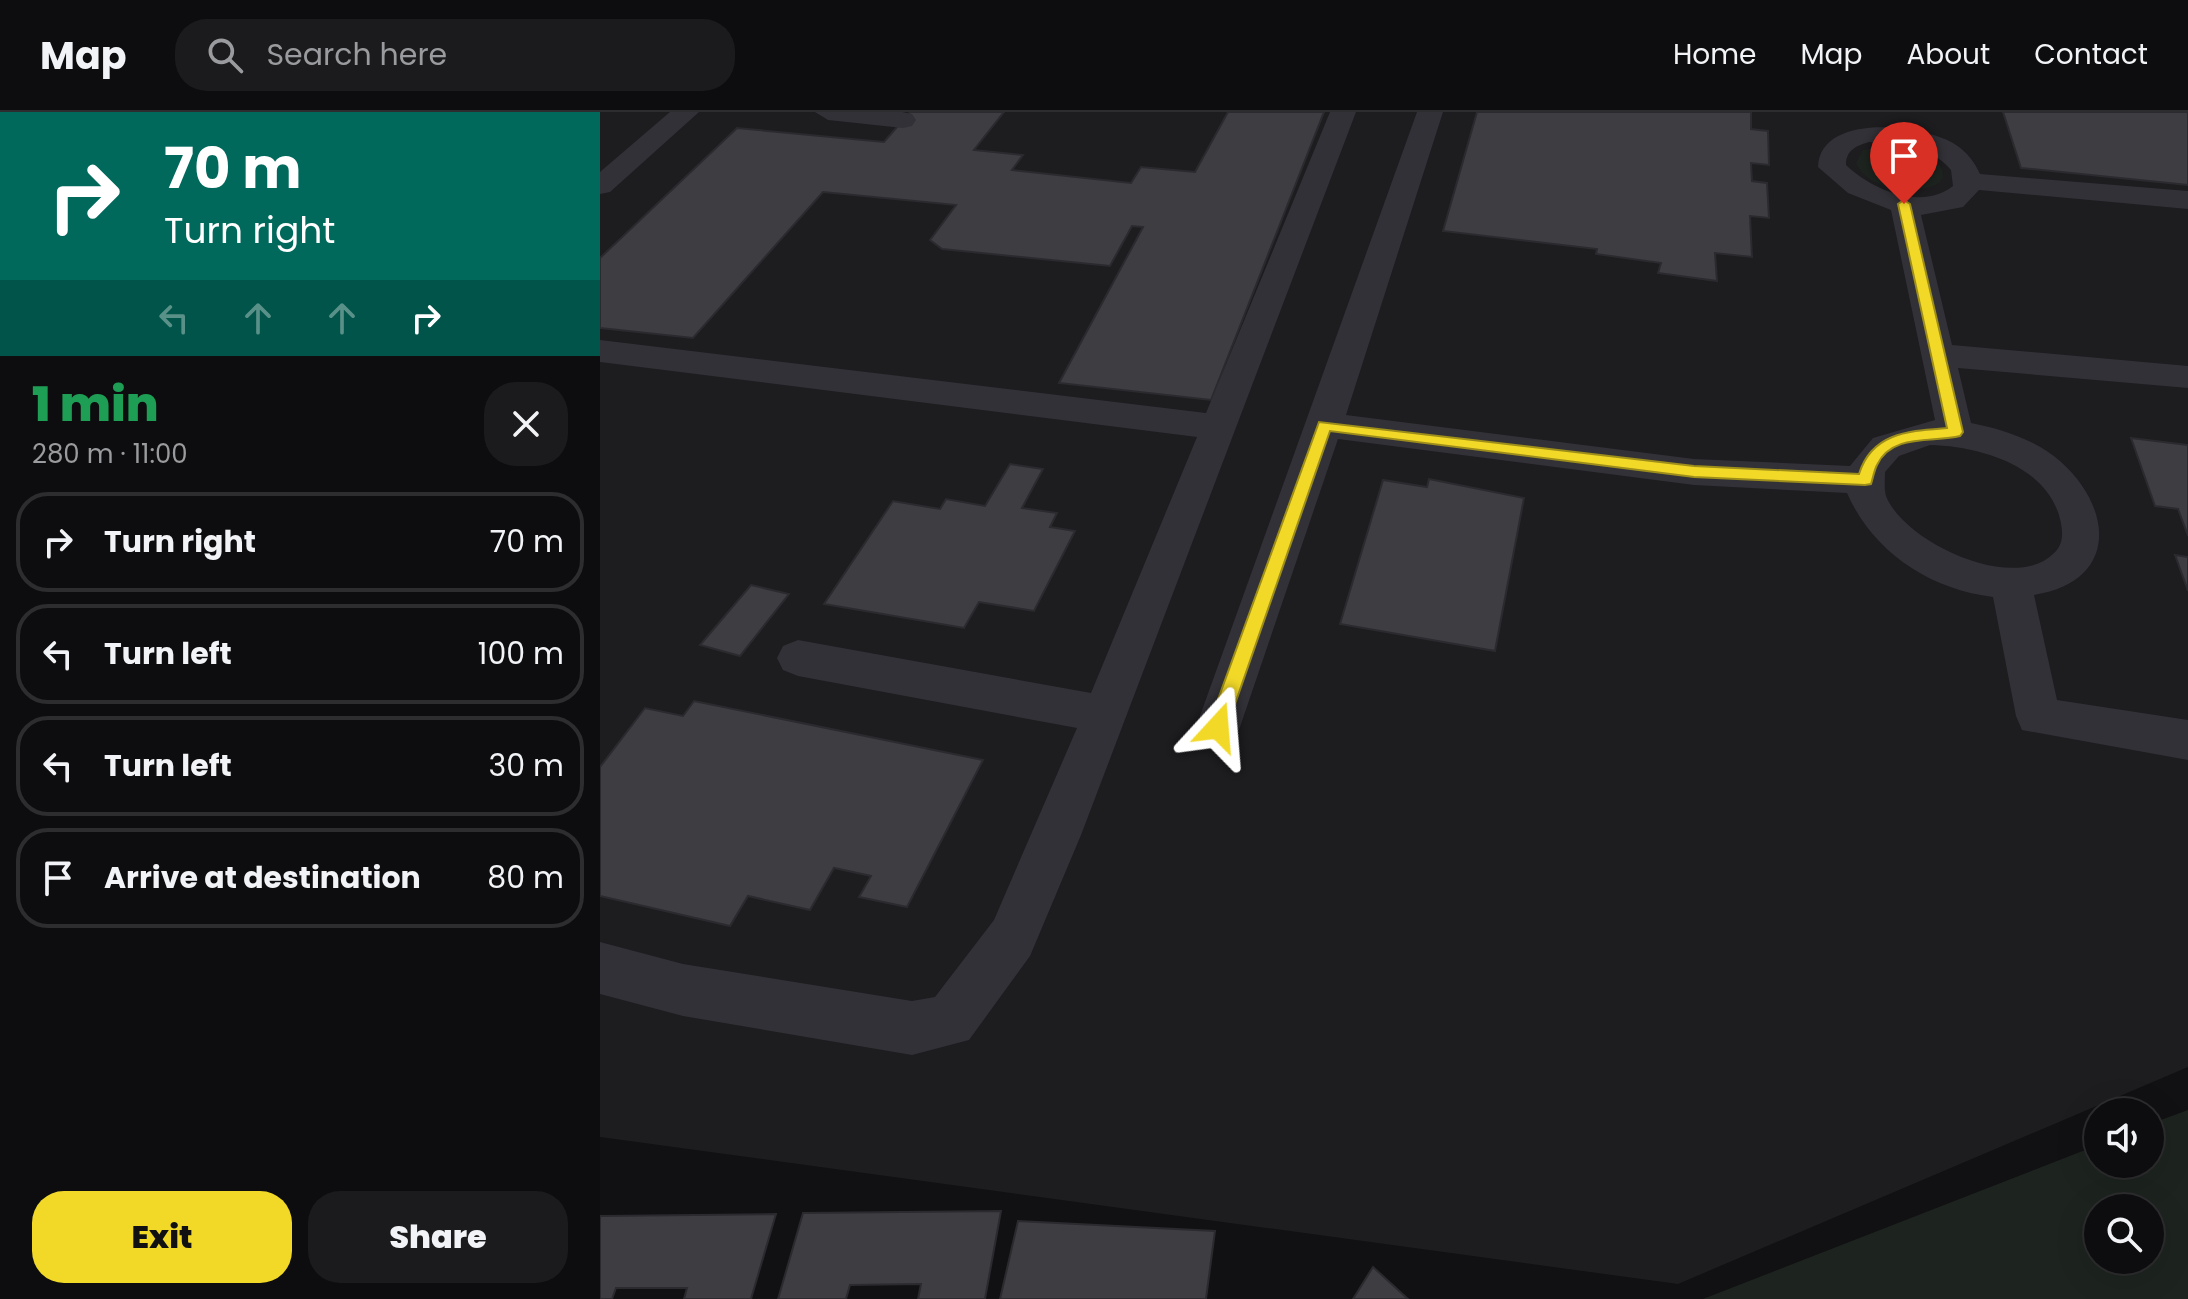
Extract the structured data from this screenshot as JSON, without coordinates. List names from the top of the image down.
{
  "page": {
    "header": "Map",
    "search": "Search here",
    "nav": [
      "Home",
      "Map",
      "About",
      "Contact"
    ],
    "turn": ["70 m", "Turn right"],
    "heading": ["1 min", "280 m · 11:00"],
    "list": [
      {
        "name": "Turn right",
        "value": "70 m"
      },
      {
        "name": "Turn left",
        "value": "100 m"
      },
      {
        "name": "Turn left",
        "value": "30 m"
      },
      {
        "name": "Arrive at destination",
        "value": "80 m"
      }
    ],
    "buttons": ["Exit", "Share"]
  }
}
